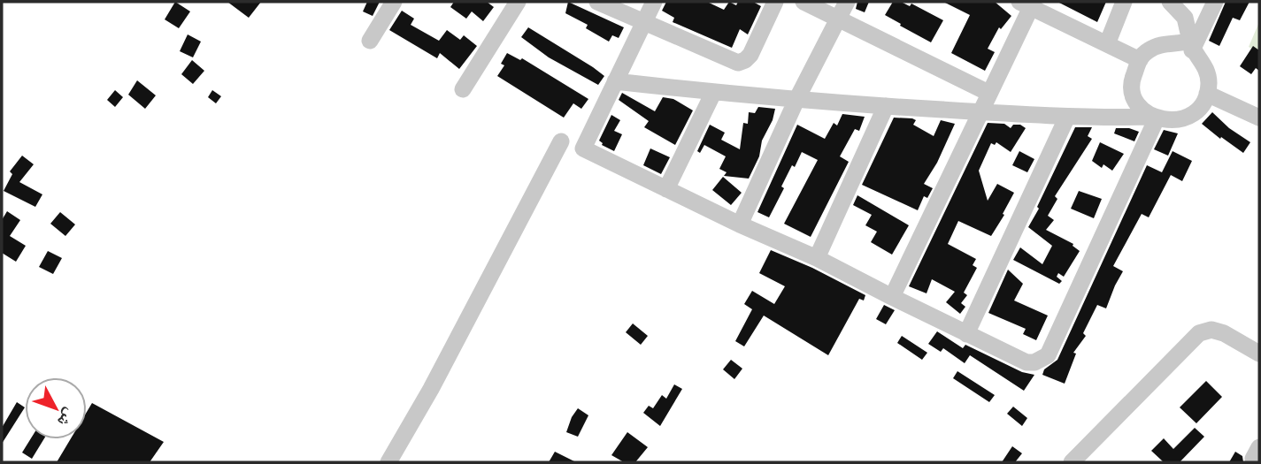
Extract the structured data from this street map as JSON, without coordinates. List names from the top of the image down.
{
  "north": "bottom right"
}
